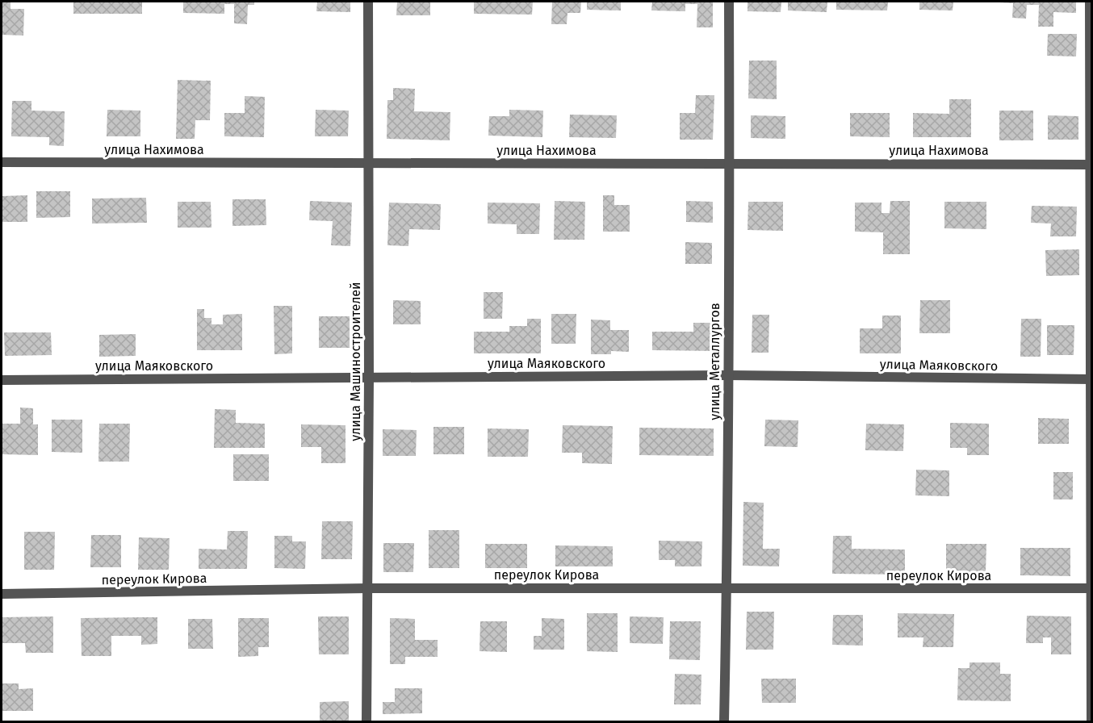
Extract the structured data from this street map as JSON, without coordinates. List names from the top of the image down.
{
  "streets": {
    "street": [
      "улица Нахимова",
      "улица Машиностроителей",
      "улица Металлургов",
      "улица Маяковского",
      "переулок Кирова"
    ]
  },
  "crossings": [
    ["улица Нахимова", "улица Машиностроителей"],
    ["улица Нахимова", "улица Металлургов"],
    ["улица Машиностроителей", "улица Маяковского"],
    ["улица Машиностроителей", "переулок Кирова"],
    ["улица Металлургов", "улица Маяковского"],
    ["улица Металлургов", "переулок Кирова"]
  ]
}
